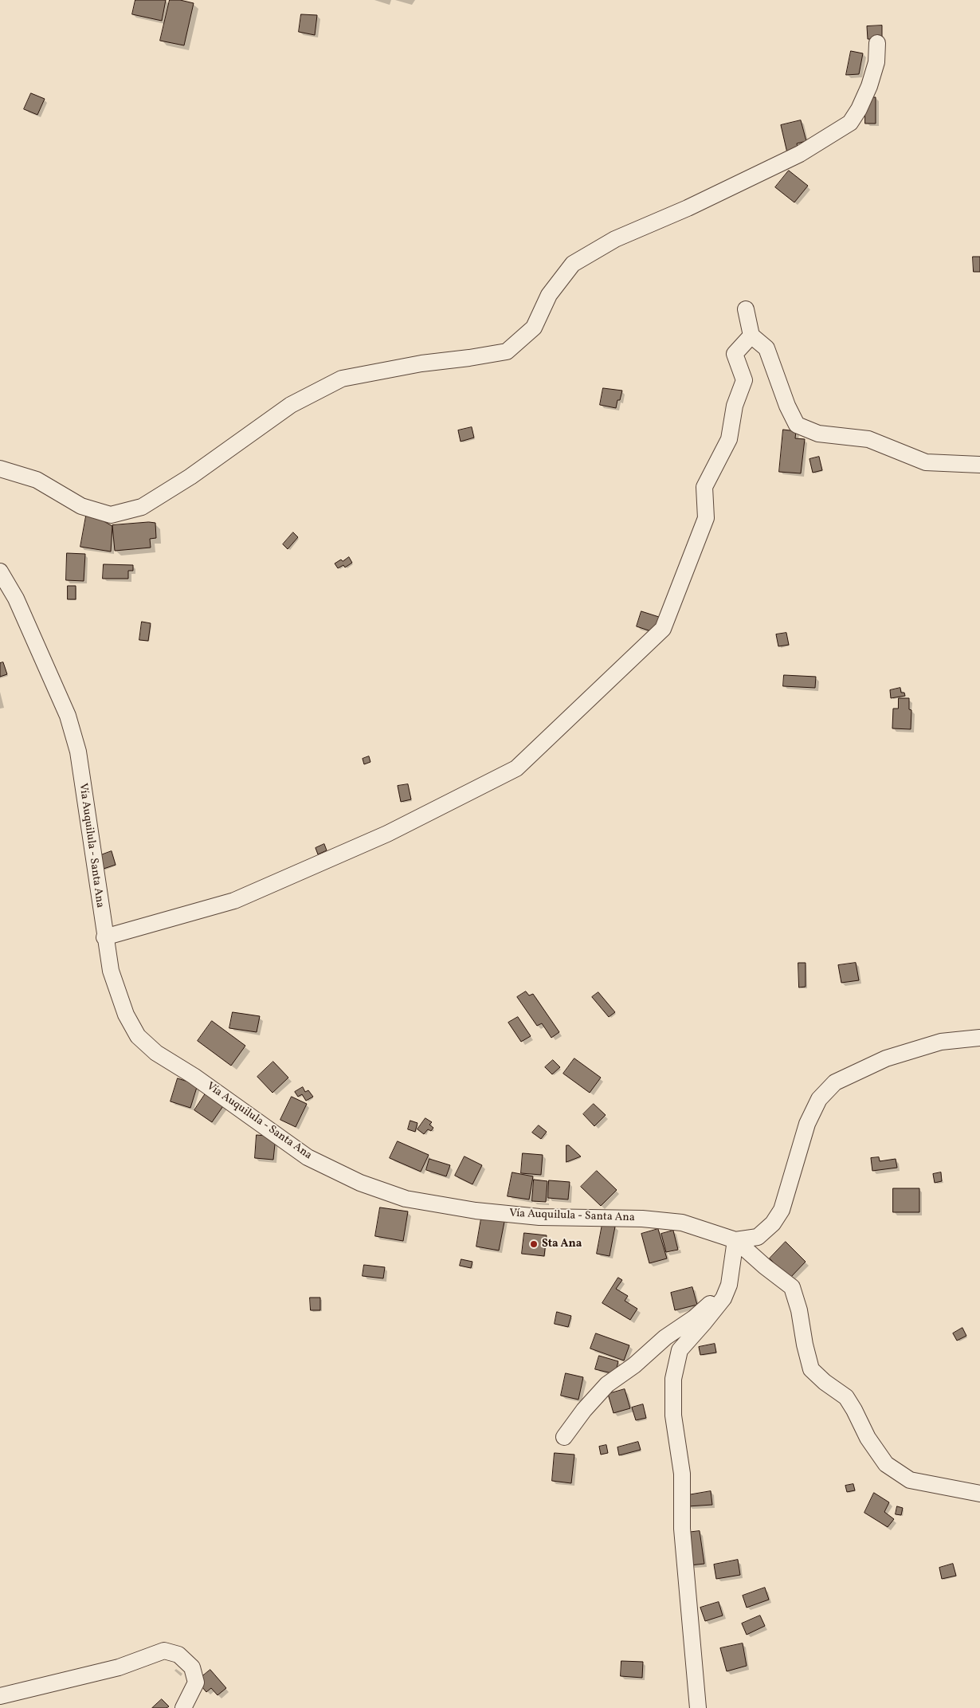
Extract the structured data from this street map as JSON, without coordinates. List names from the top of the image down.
{
  "streets": {
    "street": ["Vía Auquilula - Santa Ana"]
  },
  "places": ["Sta Ana"]
}
